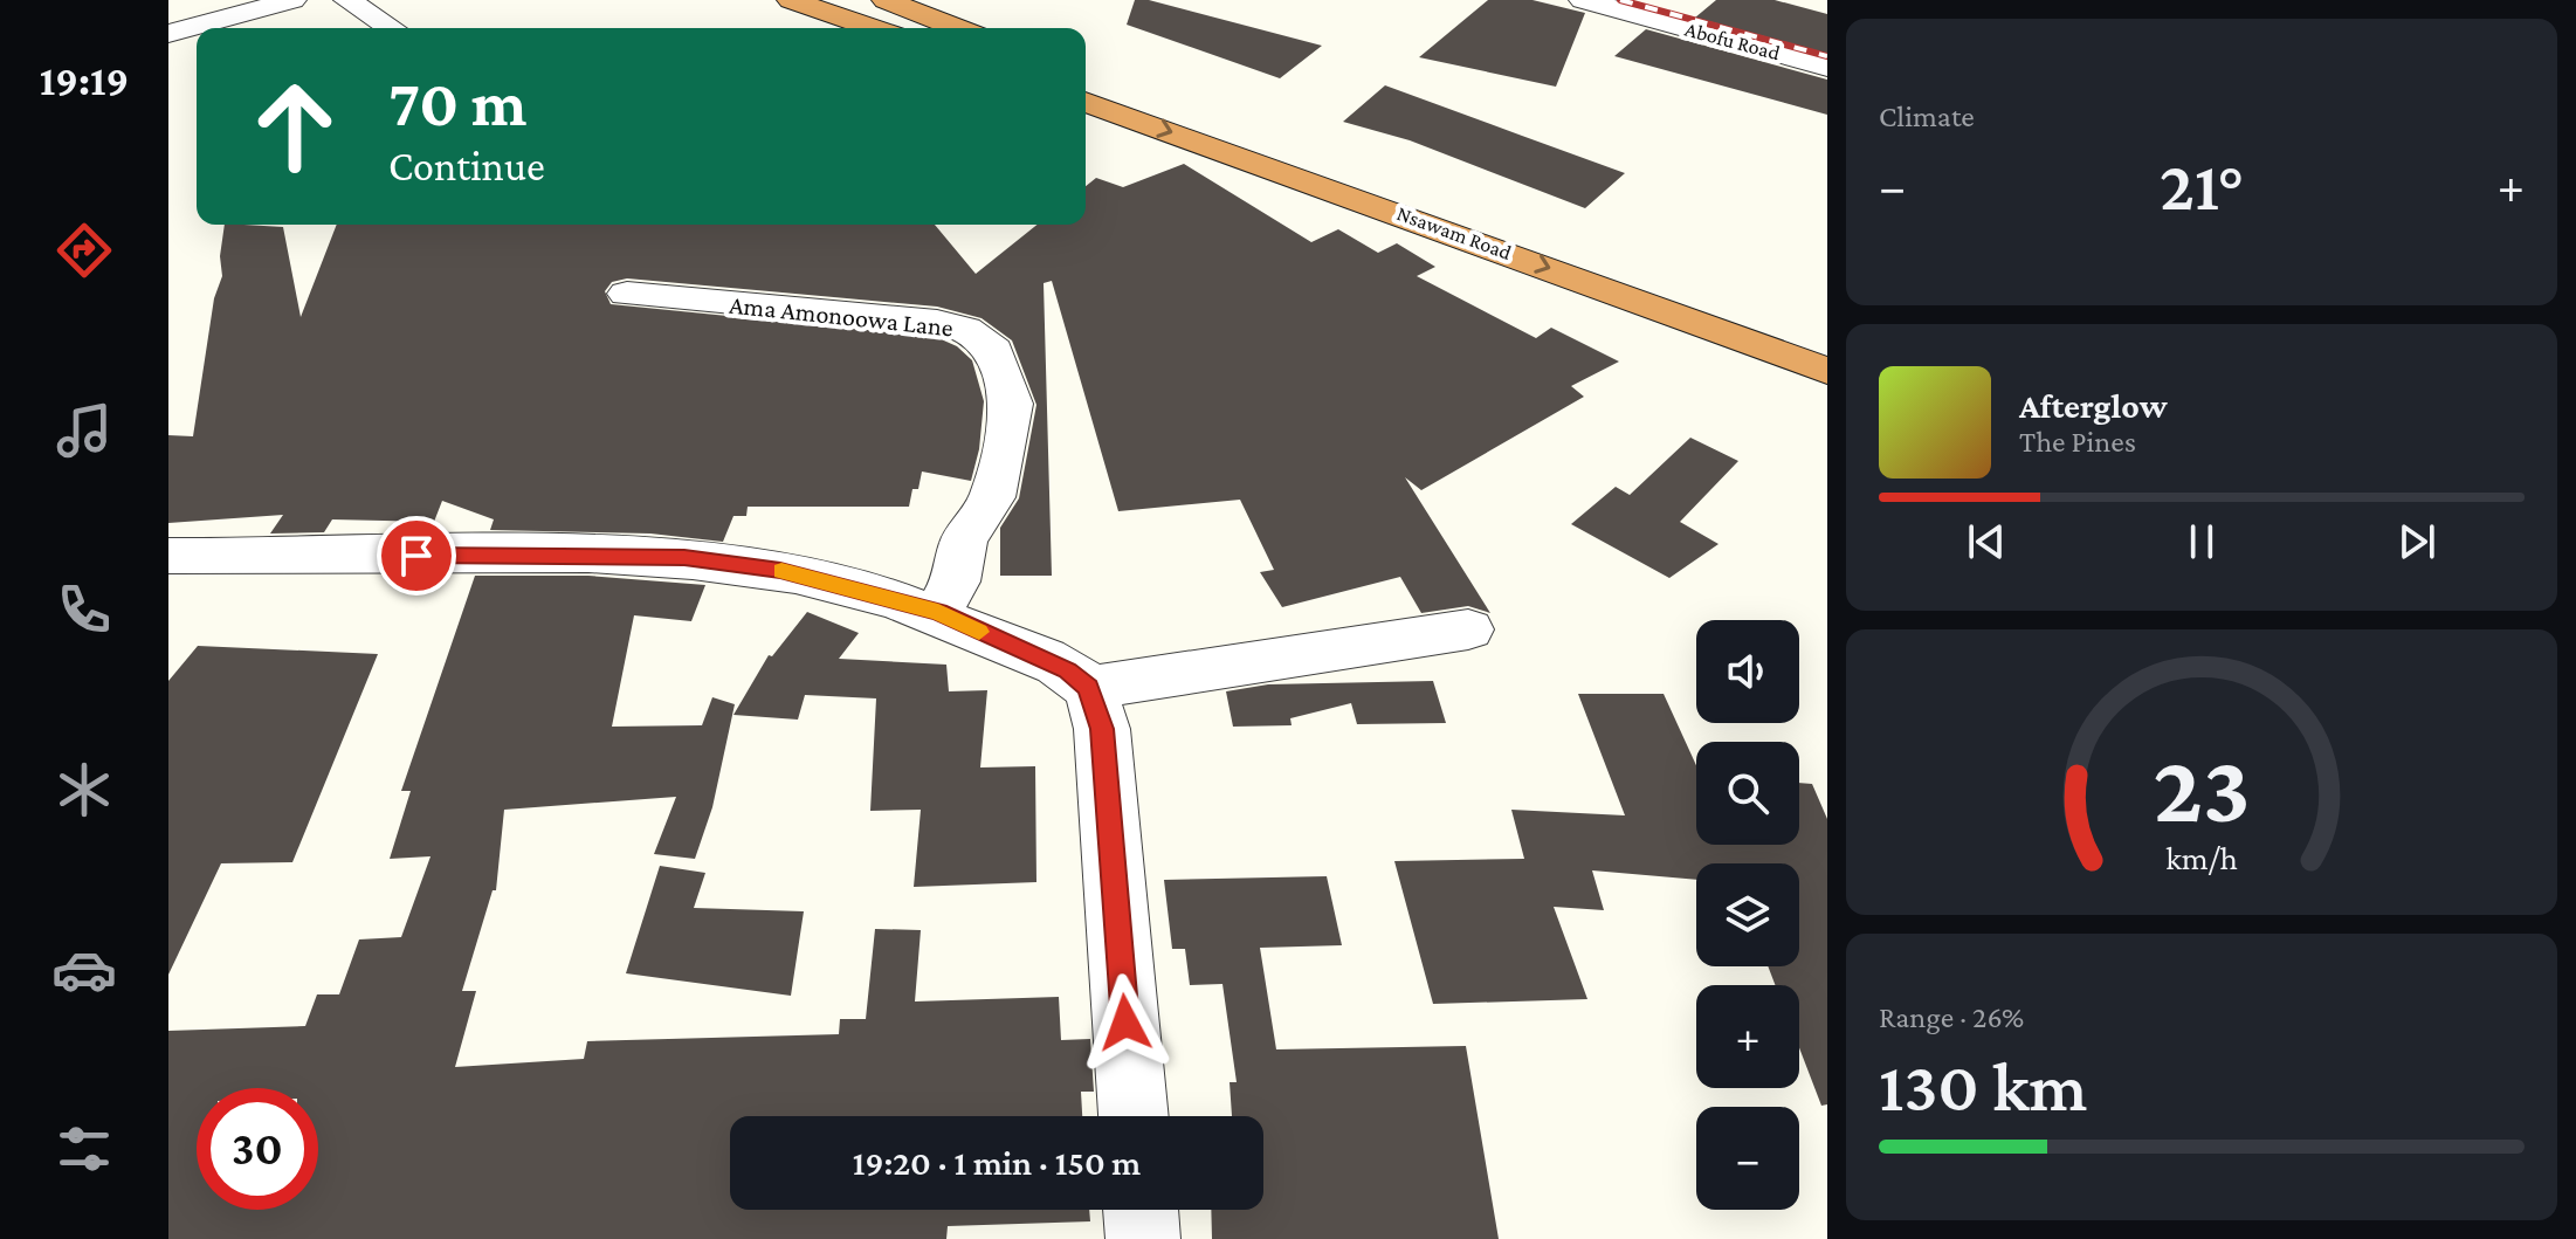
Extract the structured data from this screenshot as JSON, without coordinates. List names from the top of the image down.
{
  "streets": {
    "highway": ["Nsawam Road"],
    "street": ["Abofu Road", "Ama Amonoowa Lane"]
  },
  "page": {
    "tabs": "19:19",
    "tile": [
      "Climate",
      ["Range · 26%", "130 km"]
    ],
    "turn": ["70 m", "Continue"],
    "heat": ["−", "21°", "+"],
    "song": ["Afterglow", "The Pines"],
    "map_buttons": ["+", "−"],
    "limit": "30",
    "trip": "19:20 · 1 min · 150 m",
    "gauge": ["23", "km/h"]
  }
}
